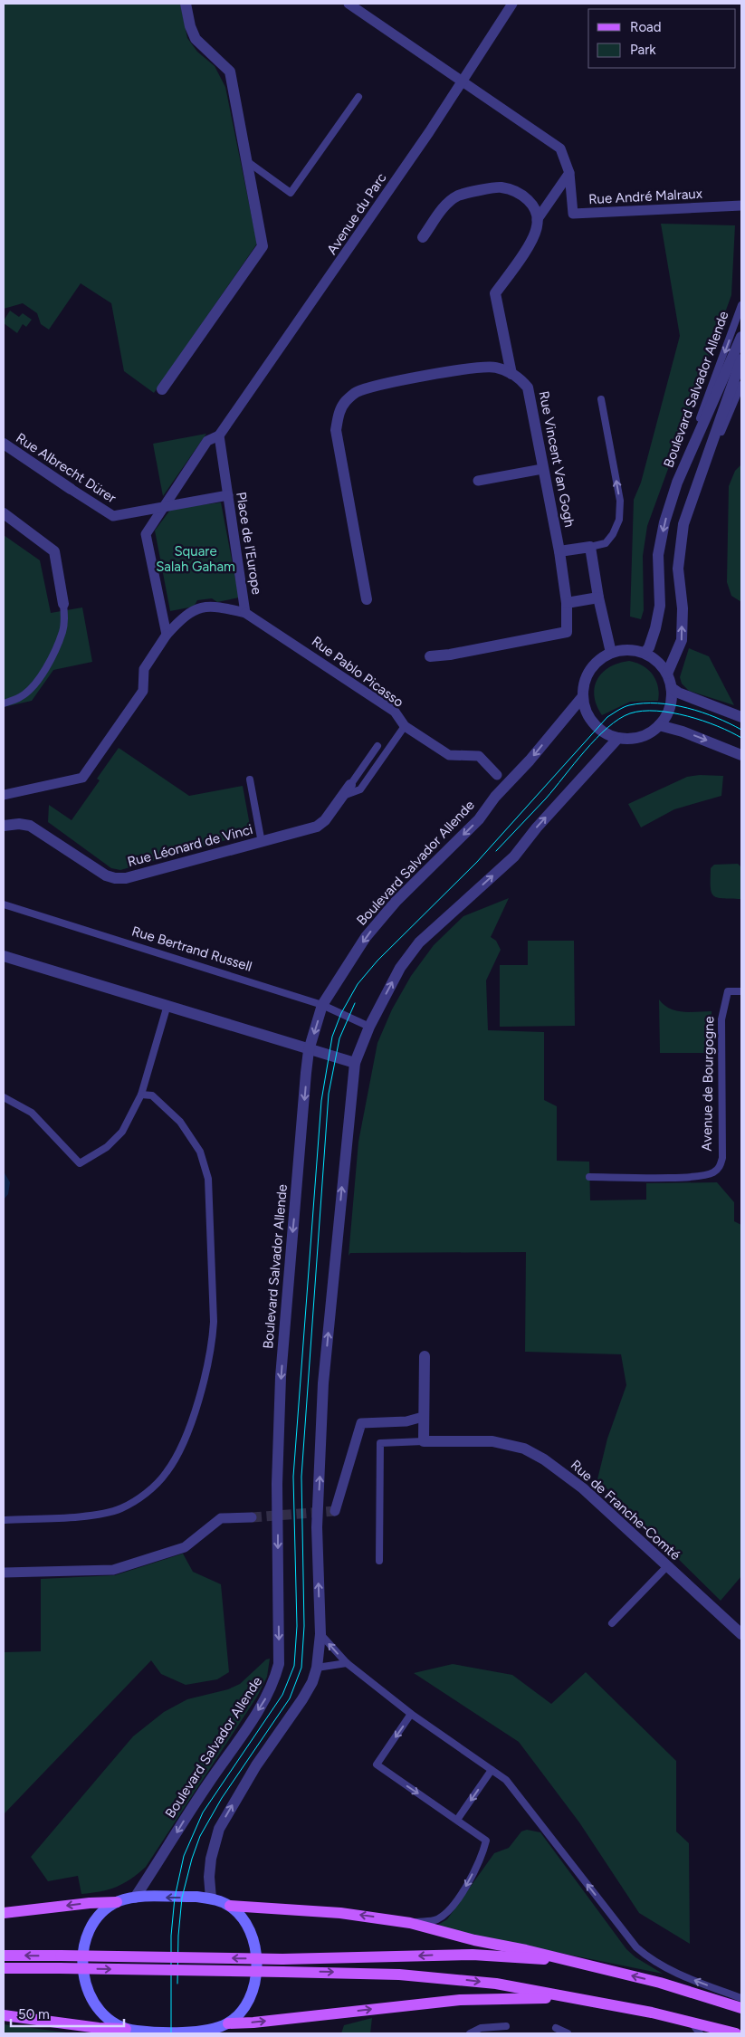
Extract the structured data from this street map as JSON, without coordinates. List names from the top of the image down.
{
  "streets": {
    "street": [
      "Rue André Malraux",
      "Avenue du Parc",
      "Boulevard Salvador Allende",
      "Rue Vincent Van Gogh",
      "Rue Albrecht Dürer",
      "Place de l'Europe",
      "Rue Pablo Picasso",
      "Rue Léonard de Vinci",
      "Rue de Franche-Comté"
    ],
    "lane": ["Rue Bertrand Russell", "Avenue de Bourgogne"]
  },
  "crossings": [
    ["Rue André Malraux", "Avenue du Parc"],
    ["Avenue du Parc", "Place de l'Europe"],
    ["Boulevard Salvador Allende", "Rue Bertrand Russell"],
    ["Place de l'Europe", "Rue Pablo Picasso"]
  ],
  "one_way": ["Boulevard Salvador Allende"],
  "parks": ["Square Salah Gaham"],
  "legend": ["Road", "Park"],
  "scale_bar": "50 m"
}
